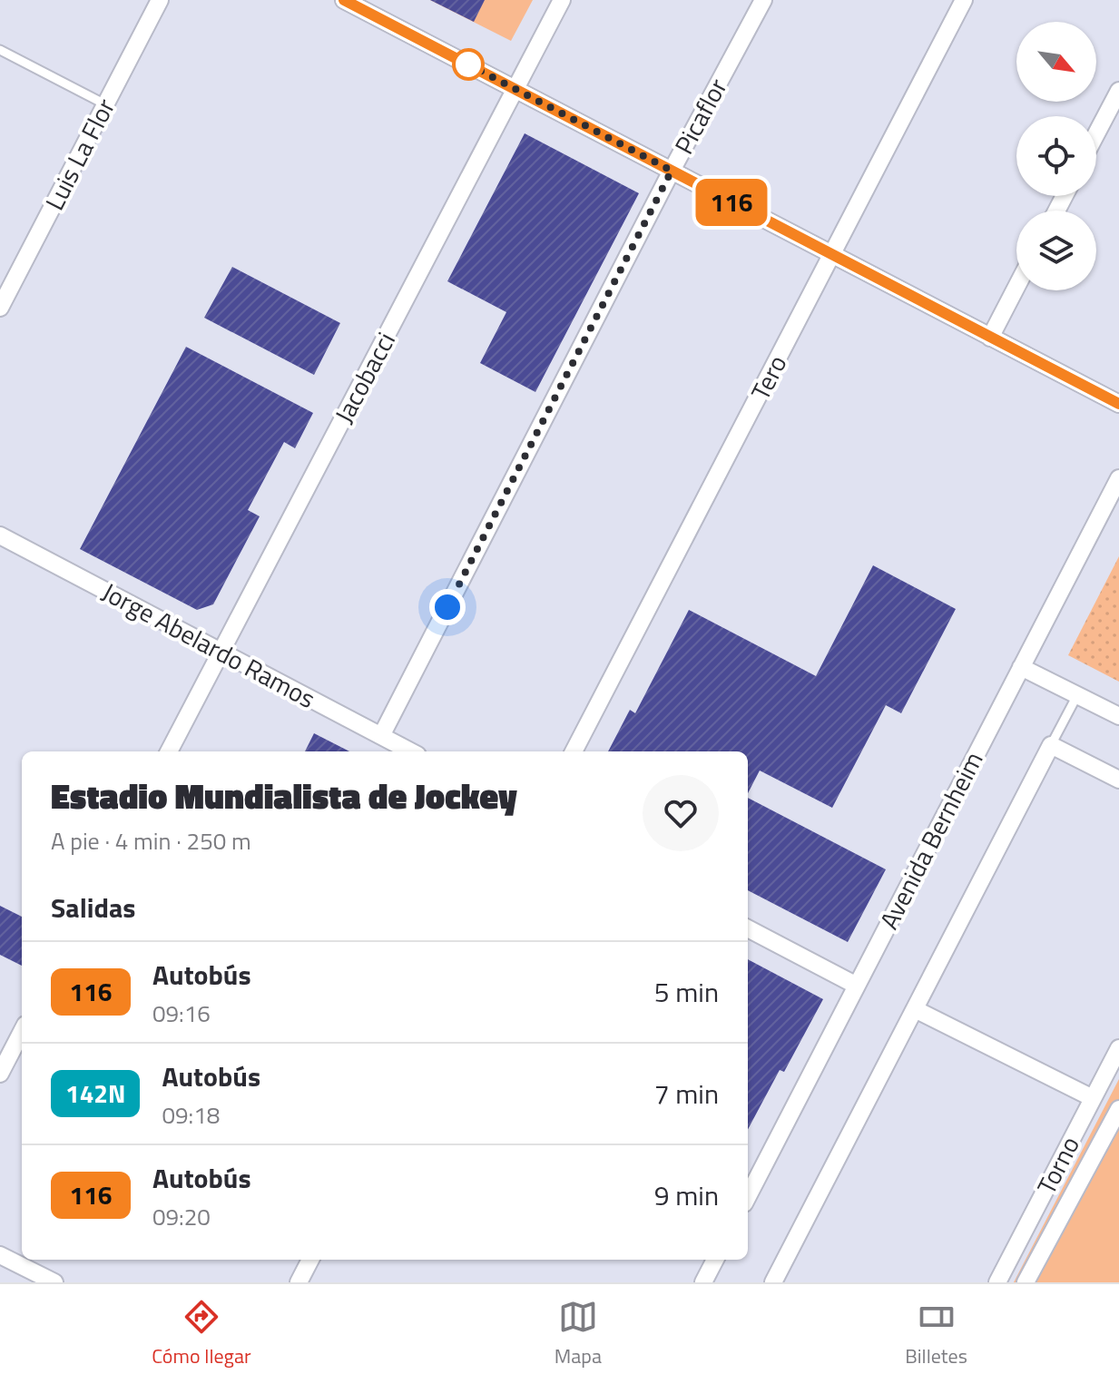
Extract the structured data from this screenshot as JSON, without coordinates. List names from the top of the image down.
{
  "streets": {
    "street": [
      "Picaflor",
      "Luis La Flor",
      "Jacobacci",
      "Tero",
      "Jorge Abelardo Ramos",
      "Avenida Bernheim",
      "Torno"
    ]
  },
  "crossings": [
    ["Picaflor", "Jorge Abelardo Ramos"],
    ["Jacobacci", "Jorge Abelardo Ramos"]
  ],
  "lines": ["bus line 116"],
  "north": "bottom right",
  "page": {
    "on_map": "116",
    "heading": [
      ["Estadio Mundialista de Jockey", "A pie · 4 min · 250 m"],
      "Salidas"
    ],
    "list": [
      {
        "mark": "116",
        "name": "Autobús",
        "note": "09:16",
        "value": "5 min"
      },
      {
        "mark": "142N",
        "name": "Autobús",
        "note": "09:18",
        "value": "7 min"
      },
      {
        "mark": "116",
        "name": "Autobús",
        "note": "09:20",
        "value": "9 min"
      }
    ],
    "tabs": ["Cómo llegar", "Mapa", "Billetes"]
  }
}
